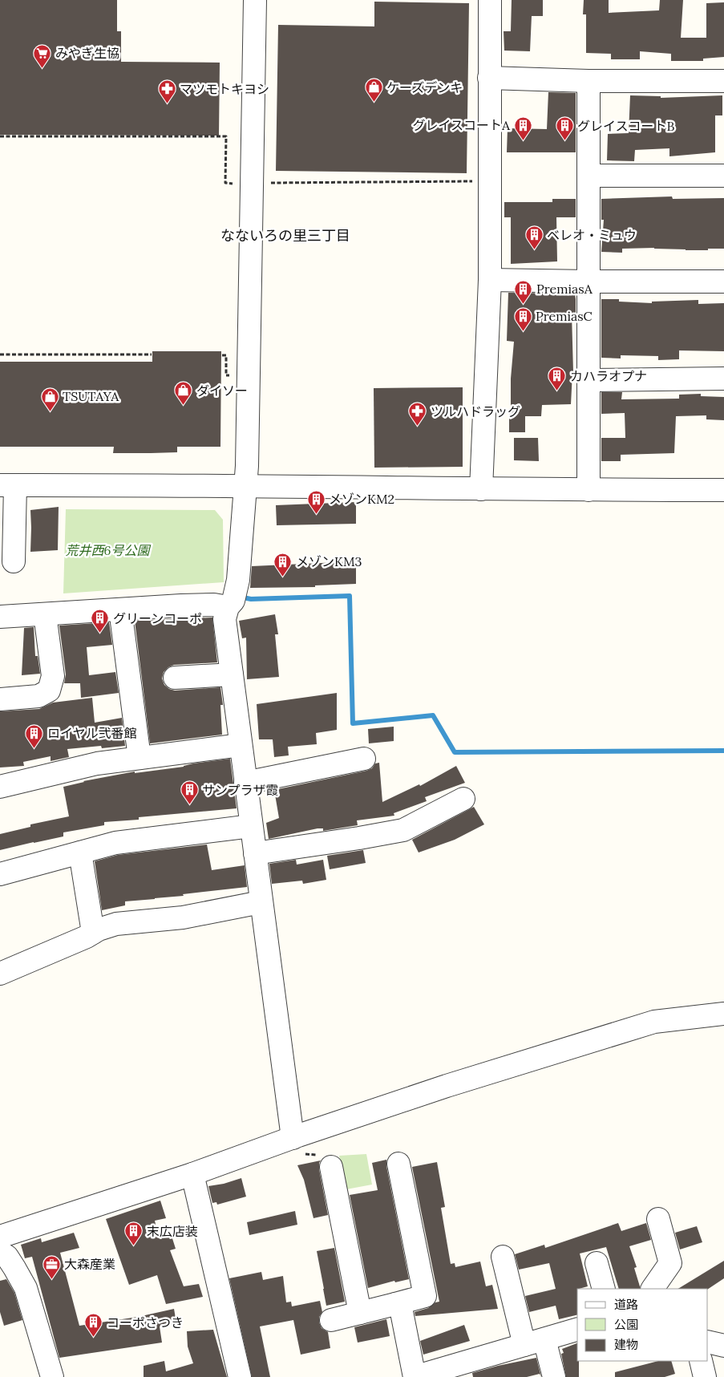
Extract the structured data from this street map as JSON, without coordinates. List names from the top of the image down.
{
  "districts": ["なないろの里三丁目"],
  "parks": ["荒井西6号公園"],
  "places": {
    "supermarket": ["みやぎ生協"],
    "shop": ["ケーズデンキ", "ダイソー", "TSUTAYA"],
    "pharmacy": ["マツモトキヨシ", "ツルハドラッグ"],
    "building": [
      "グレイスコートA",
      "グレイスコートB",
      "ベレオ・ミュウ",
      "PremiasA",
      "PremiasC",
      "カハラオプナ",
      "メゾンKM2",
      "メゾンKM3",
      "グリーンコーポ",
      "ロイヤル弐番館",
      "サンプラザ霞",
      "末広店装",
      "コーポさつき"
    ],
    "office": ["大森産業"]
  },
  "legend": ["道路", "公園", "建物"]
}
